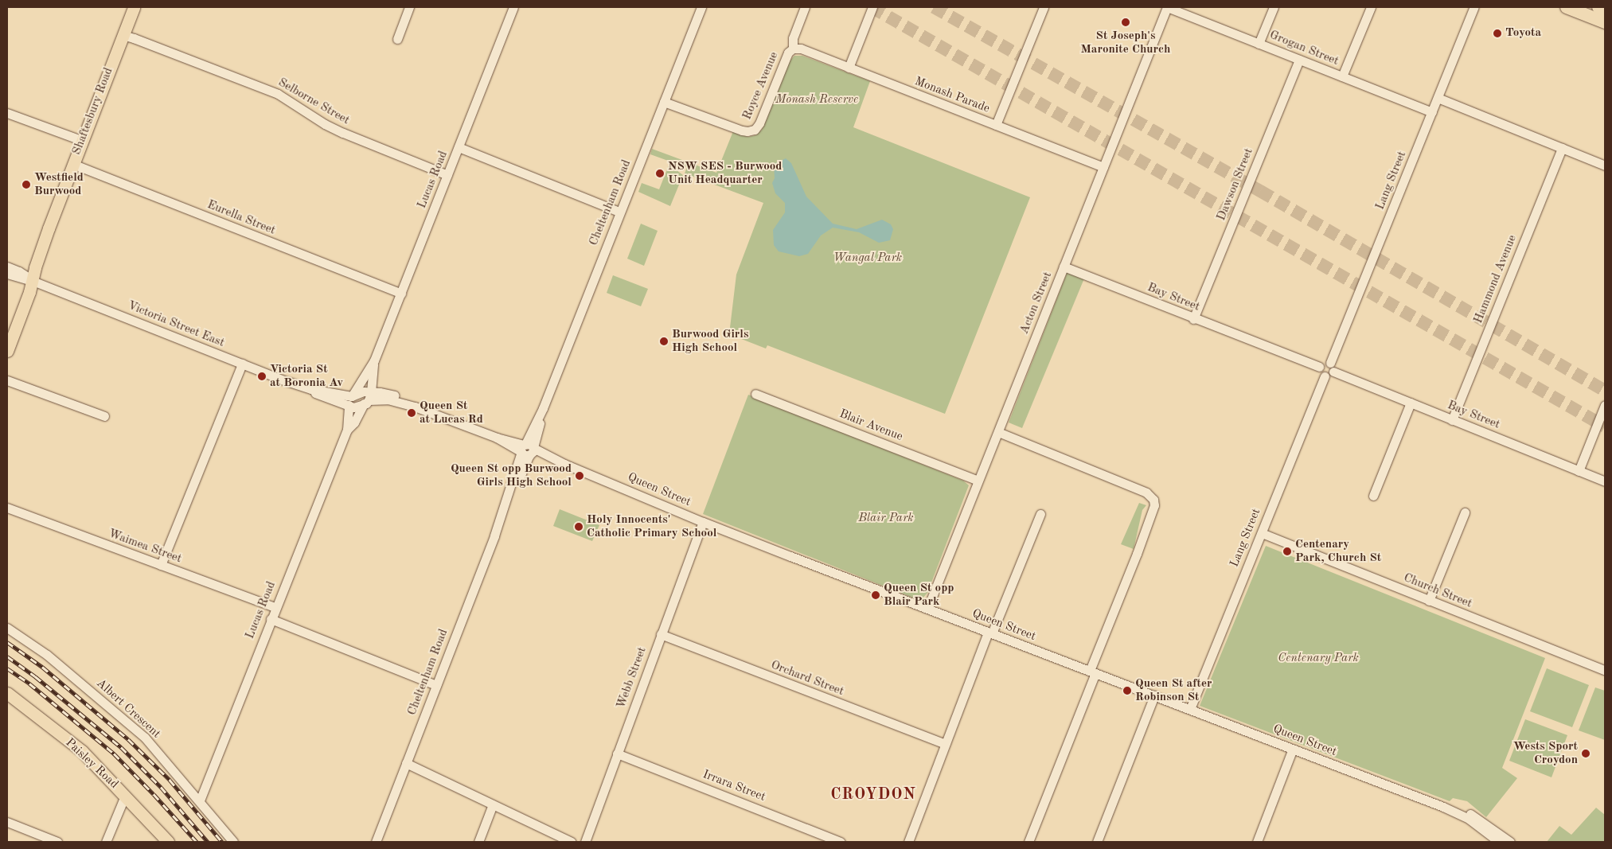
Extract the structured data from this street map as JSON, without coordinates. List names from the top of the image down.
{
  "streets": {
    "main road": ["Shaftesbury Road", "Paisley Road"],
    "street": [
      "Grogan Street",
      "Royce Avenue",
      "Monash Parade",
      "Selborne Street",
      "Lucas Road",
      "Lang Street",
      "Dawson Street",
      "Cheltenham Road",
      "Eurella Street",
      "Hammond Avenue",
      "Bay Street",
      "Acton Street",
      "Victoria Street East",
      "Blair Avenue",
      "Queen Street",
      "Waimea Street",
      "Church Street",
      "Webb Street",
      "Orchard Street",
      "Albert Crescent",
      "Irrara Street"
    ]
  },
  "crossings": [
    ["Grogan Street", "Lang Street"],
    ["Grogan Street", "Dawson Street"],
    ["Grogan Street", "Acton Street"],
    ["Royce Avenue", "Monash Parade"],
    ["Royce Avenue", "Cheltenham Road"],
    ["Monash Parade", "Acton Street"],
    ["Selborne Street", "Shaftesbury Road"],
    ["Selborne Street", "Lucas Road"],
    ["Shaftesbury Road", "Eurella Street"],
    ["Shaftesbury Road", "Victoria Street East"],
    ["Lucas Road", "Eurella Street"],
    ["Lucas Road", "Victoria Street East"],
    ["Lucas Road", "Waimea Street"],
    ["Lucas Road", "Albert Crescent"],
    ["Lang Street", "Bay Street"],
    ["Lang Street", "Queen Street"],
    ["Lang Street", "Church Street"],
    ["Dawson Street", "Bay Street"],
    ["Cheltenham Road", "Queen Street"],
    ["Hammond Avenue", "Bay Street"],
    ["Bay Street", "Acton Street"],
    ["Acton Street", "Blair Avenue"],
    ["Acton Street", "Queen Street"],
    ["Victoria Street East", "Queen Street"],
    ["Queen Street", "Webb Street"],
    ["Webb Street", "Orchard Street"],
    ["Webb Street", "Irrara Street"]
  ],
  "districts": ["CROYDON"],
  "parks": [
    "Monash Reserve",
    "Wangal Park",
    "Blair Park",
    "Centenary Park"
  ],
  "places": [
    "St Joseph's Maronite Church",
    "Toyota",
    "NSW SES - Burwood Unit Headquarter",
    "Westfield Burwood",
    "Burwood Girls High School",
    "Victoria St at Boronia Av",
    "Queen St at Lucas Rd",
    "Queen St opp Burwood Girls High School",
    "Holy Innocents' Catholic Primary School",
    "Centenary Park, Church St",
    "Queen St opp Blair Park",
    "Queen St after Robinson St",
    "Wests Sport Croydon"
  ]
}
